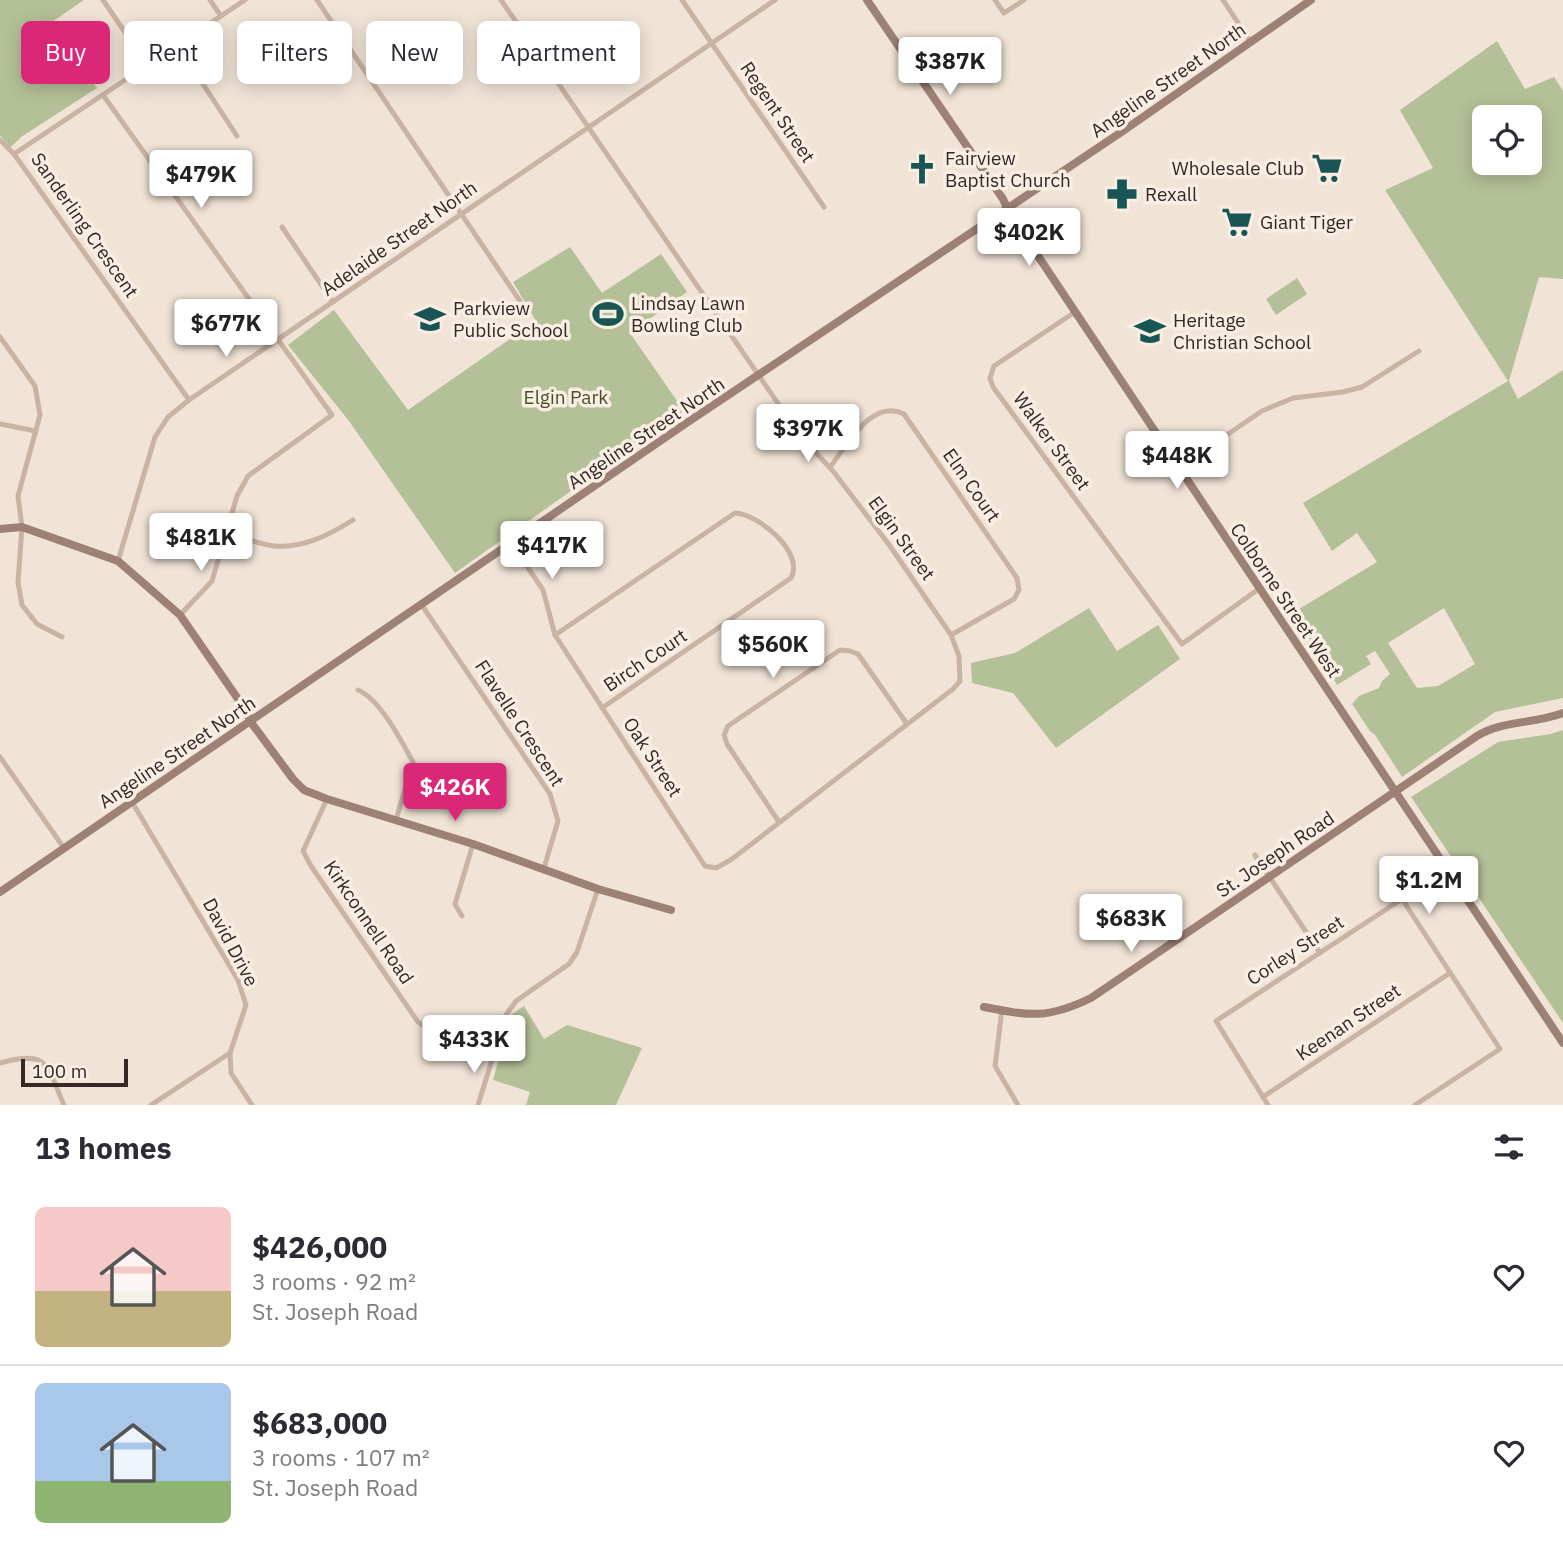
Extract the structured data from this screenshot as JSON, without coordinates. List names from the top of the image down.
{
  "streets": {
    "street": [
      "Angeline Street North",
      "Regent Street",
      "Sanderling Crescent",
      "Adelaide Street North",
      "Walker Street",
      "Elm Court",
      "Elgin Street",
      "Colborne Street West",
      "Birch Court",
      "Flavelle Crescent",
      "Oak Street",
      "St. Joseph Road",
      "Kirkconnell Road",
      "David Drive",
      "Corley Street",
      "Keenan Street"
    ]
  },
  "crossings": [
    ["Angeline Street North", "Elgin Street"],
    ["Angeline Street North", "Colborne Street West"],
    ["Angeline Street North", "Flavelle Crescent"],
    ["Angeline Street North", "Oak Street"],
    ["Angeline Street North", "David Drive"],
    ["Regent Street", "Adelaide Street North"],
    ["Sanderling Crescent", "Adelaide Street North"],
    ["Adelaide Street North", "Elgin Street"],
    ["Walker Street", "Colborne Street West"],
    ["Elm Court", "Elgin Street"],
    ["Elgin Street", "Oak Street"],
    ["Colborne Street West", "St. Joseph Road"],
    ["Birch Court", "Oak Street"],
    ["Corley Street", "Keenan Street"]
  ],
  "parks": ["Elgin Park"],
  "places": {
    "supermarket": ["Wholesale Club", "Giant Tiger"],
    "church": ["Fairview Baptist Church"],
    "pharmacy": ["Rexall"],
    "sports": ["Lindsay Lawn Bowling Club"],
    "school or university": ["Parkview Public School", "Heritage Christian School"]
  },
  "scale_bar": "100 m",
  "page": {
    "chip": [
      "Buy",
      "Rent",
      "Filters",
      "New",
      "Apartment"
    ],
    "price": [
      "$387K",
      "$479K",
      "$402K",
      "$677K",
      "$397K",
      "$448K",
      "$481K",
      "$417K",
      "$560K",
      "$426K",
      "$1.2M",
      "$683K",
      "$433K"
    ],
    "scale": "100 m",
    "heading": "13 homes",
    "list": [
      {
        "name": "$426,000",
        "note": "3 rooms · 92 m² · St. Joseph Road"
      },
      {
        "name": "$683,000",
        "note": "3 rooms · 107 m² · St. Joseph Road"
      }
    ]
  }
}
